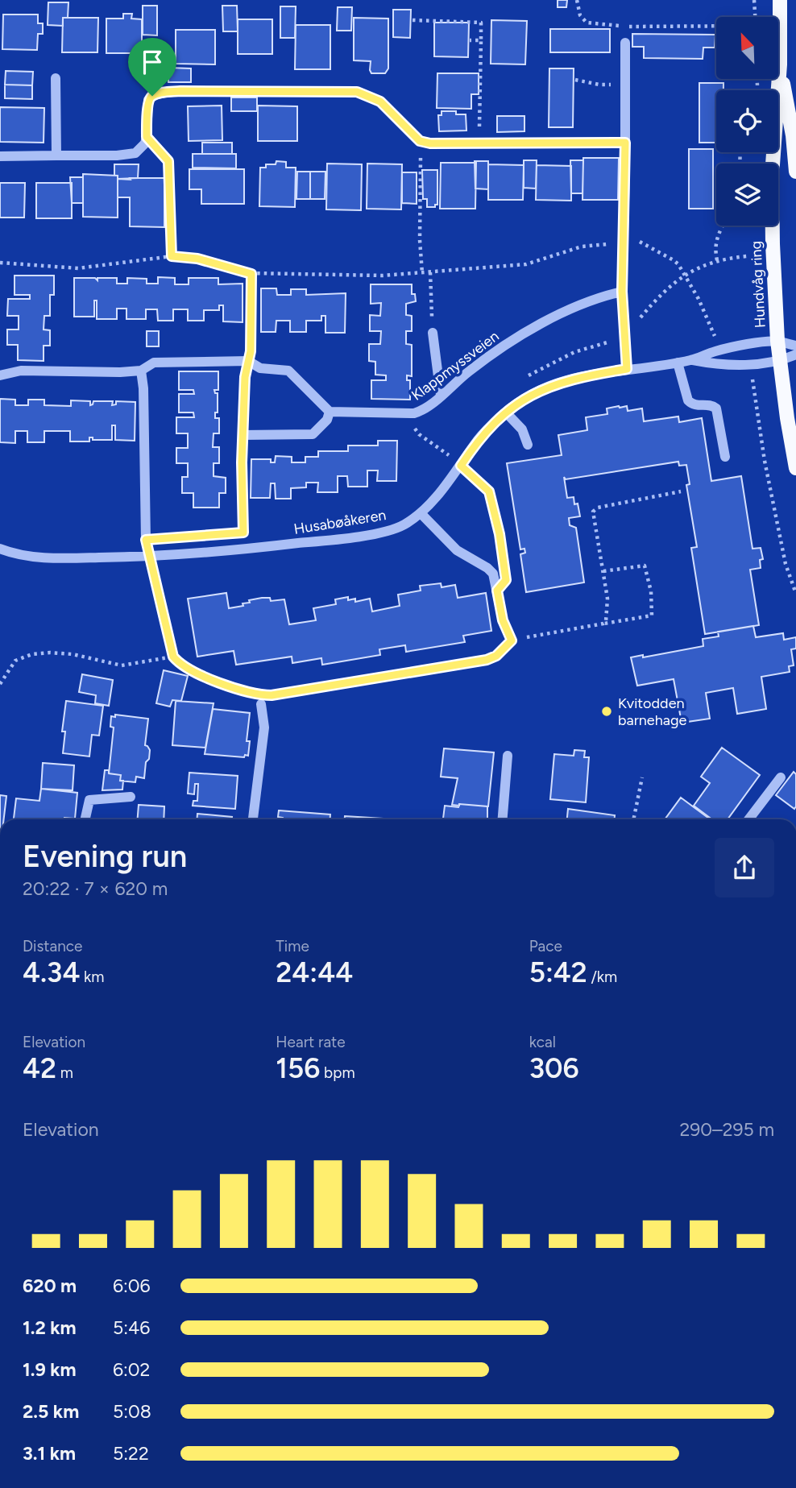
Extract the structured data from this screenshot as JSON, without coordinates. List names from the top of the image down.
{
  "streets": {
    "main road": ["Hundvåg ring"],
    "street": ["Klappmyssveien", "Husabøåkeren"]
  },
  "crossings": [
    ["Hundvåg ring", "Husabøåkeren"]
  ],
  "places": ["Kvitodden barnehage"],
  "north": "top left",
  "page": {
    "heading": ["Evening run", "20:22 · 7 × 620 m"],
    "stats": [
      ["Distance", "4.34 km"],
      ["Time", "24:44"],
      ["Pace", "5:42 /km"],
      ["Elevation", "42 m"],
      ["Heart rate", "156 bpm"],
      ["kcal", "306"]
    ],
    "chart": ["Elevation", "290–295 m"],
    "list": [
      {
        "name": "620 m",
        "note": "6:06"
      },
      {
        "name": "1.2 km",
        "note": "5:46"
      },
      {
        "name": "1.9 km",
        "note": "6:02"
      },
      {
        "name": "2.5 km",
        "note": "5:08"
      },
      {
        "name": "3.1 km",
        "note": "5:22"
      }
    ]
  }
}
